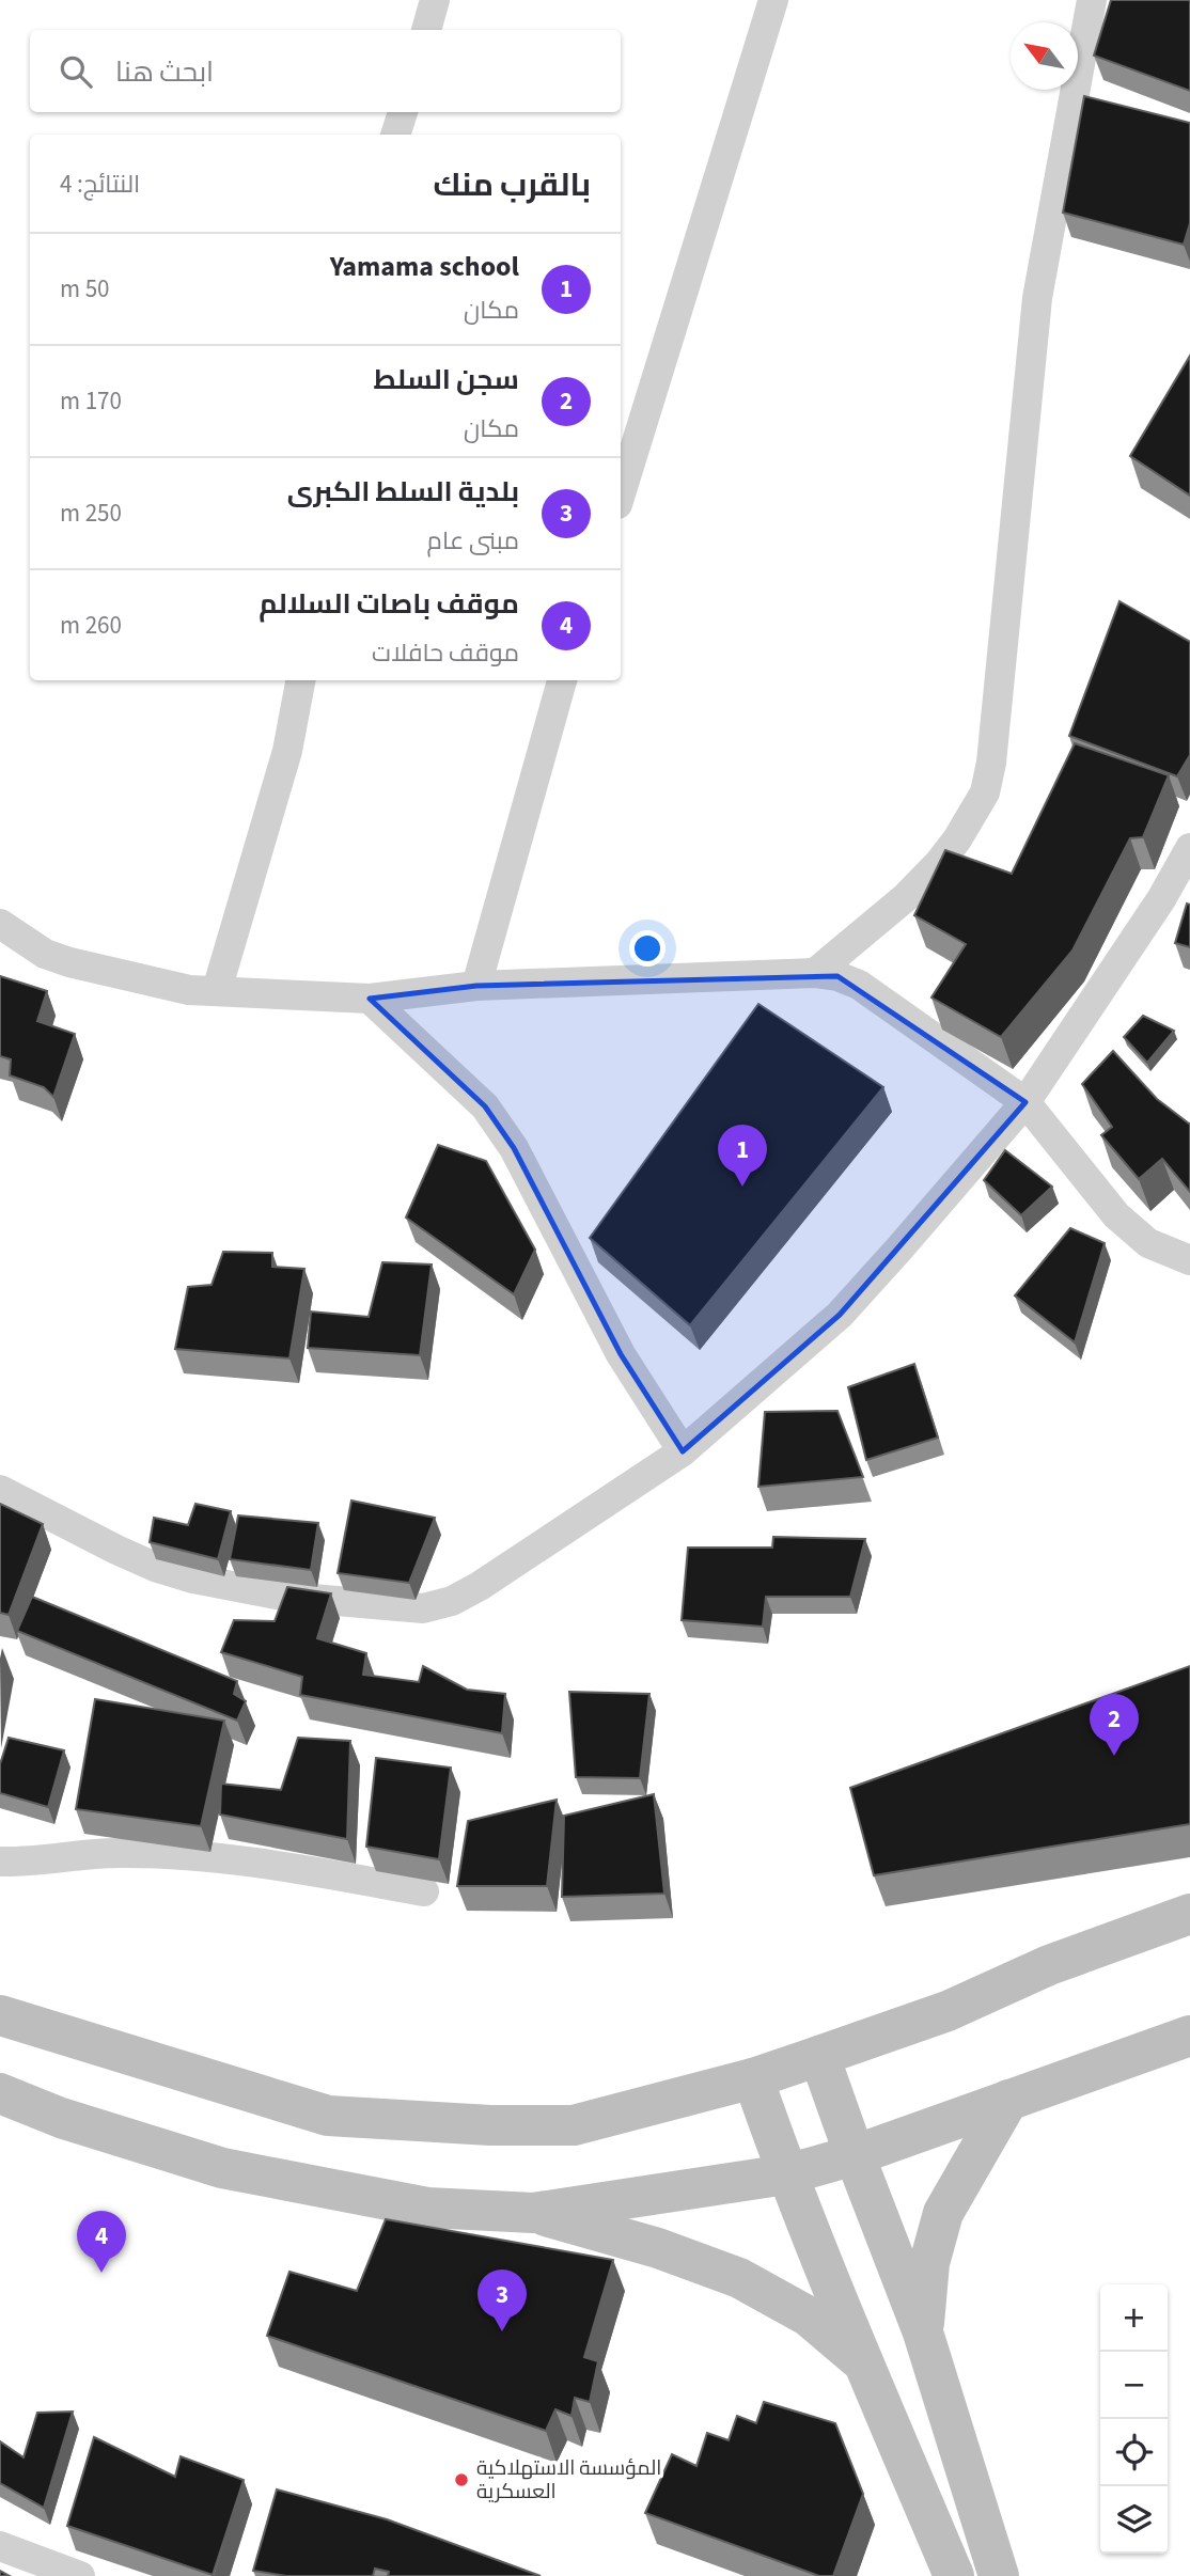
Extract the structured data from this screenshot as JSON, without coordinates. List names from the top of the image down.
{
  "places": ["المؤسسة الاستهلاكية العسكرية"],
  "north": "top left",
  "page": {
    "search": "ابحث هنا",
    "heading": ["بالقرب منك", "النتائج: 4"],
    "list": [
      {
        "mark": "1",
        "name": "Yamama school",
        "note": "مكان",
        "value": "50 m"
      },
      {
        "mark": "2",
        "name": "سجن السلط",
        "note": "مكان",
        "value": "170 m"
      },
      {
        "mark": "3",
        "name": "بلدية السلط الكبرى",
        "note": "مبنى عام",
        "value": "250 m"
      },
      {
        "mark": "4",
        "name": "موقف باصات السلالم",
        "note": "موقف حافلات",
        "value": "260 m"
      }
    ],
    "pins": [
      "1",
      "2",
      "4",
      "3"
    ],
    "map_buttons": ["+", "−"]
  }
}
